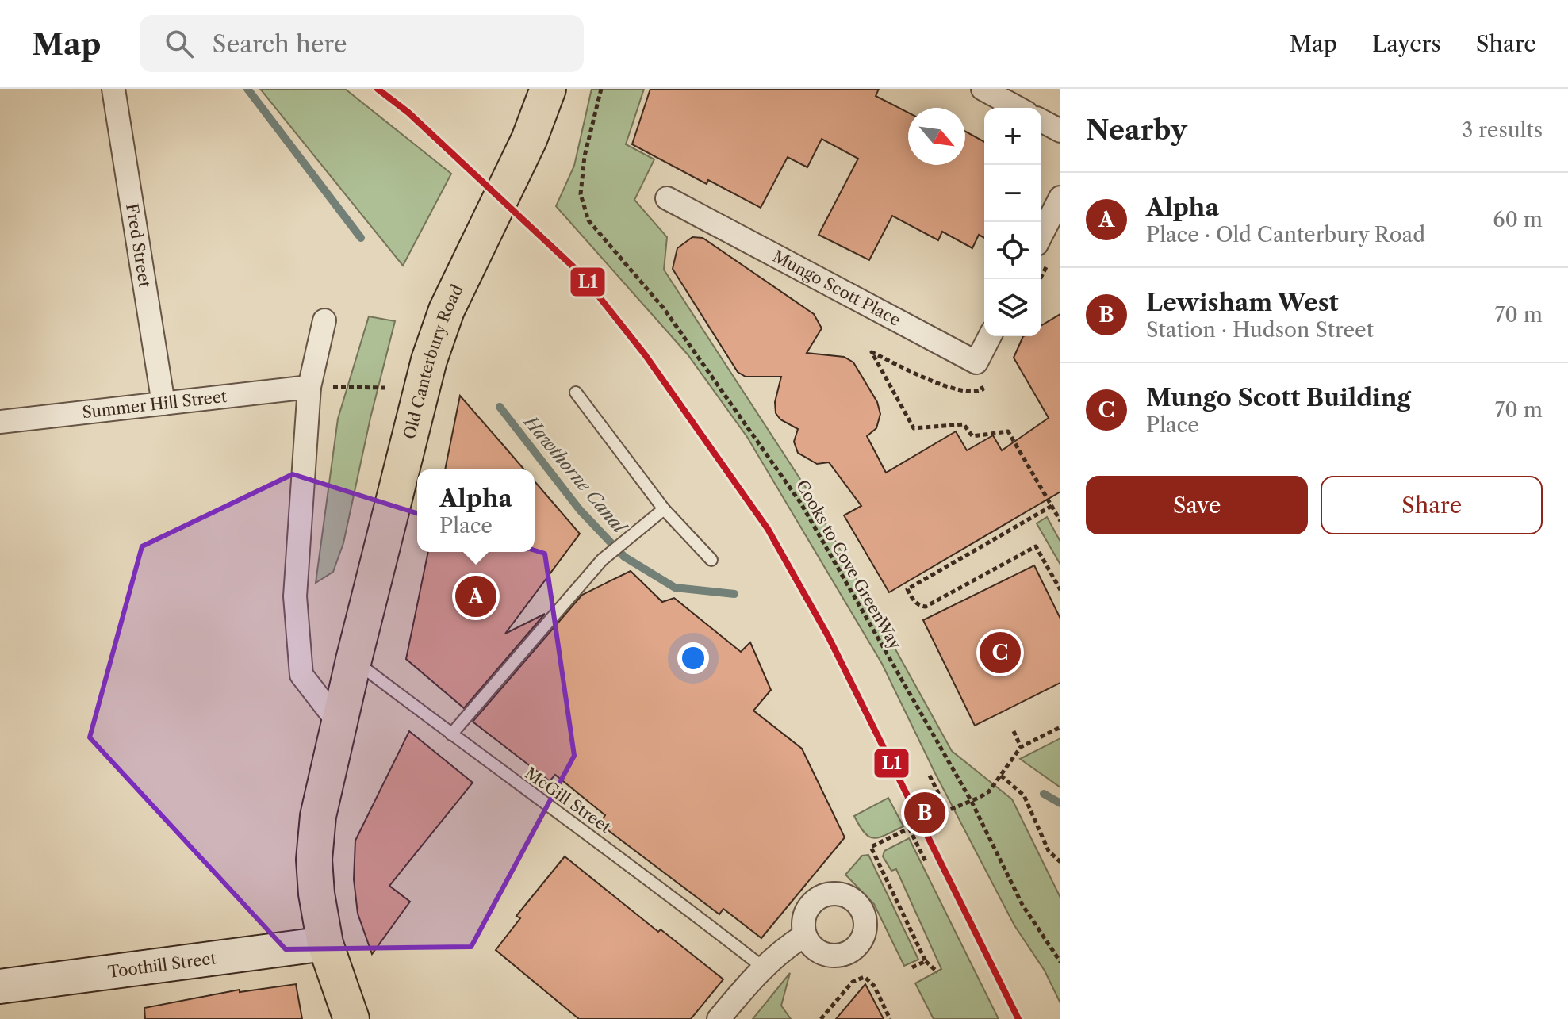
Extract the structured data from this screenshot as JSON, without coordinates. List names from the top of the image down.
{
  "streets": {
    "main road": ["Old Canterbury Road", "Toothill Street"],
    "street": ["Fred Street", "Mungo Scott Place", "Summer Hill Street"],
    "lane": ["McGill Street"],
    "path": ["Cooks to Cove GreenWay"]
  },
  "crossings": [
    ["Fred Street", "Summer Hill Street"],
    ["Old Canterbury Road", "McGill Street"],
    ["Old Canterbury Road", "Toothill Street"]
  ],
  "water": ["Hawthorne Canal"],
  "lines": ["transit line L1"],
  "north": "bottom right",
  "page": {
    "header": "Map",
    "search": "Search here",
    "nav": ["Map", "Layers", "Share"],
    "heading": ["Nearby", "3 results"],
    "map_buttons": ["+", "−"],
    "list": [
      {
        "mark": "A",
        "name": "Alpha",
        "note": "Place · Old Canterbury Road",
        "value": "60 m"
      },
      {
        "mark": "B",
        "name": "Lewisham West",
        "note": "Station · Hudson Street",
        "value": "70 m"
      },
      {
        "mark": "C",
        "name": "Mungo Scott Building",
        "note": "Place",
        "value": "70 m"
      }
    ],
    "buttons": ["Save", "Share"],
    "popup": ["Alpha", "Place"],
    "pins": ["A", "C", "B"]
  }
}
